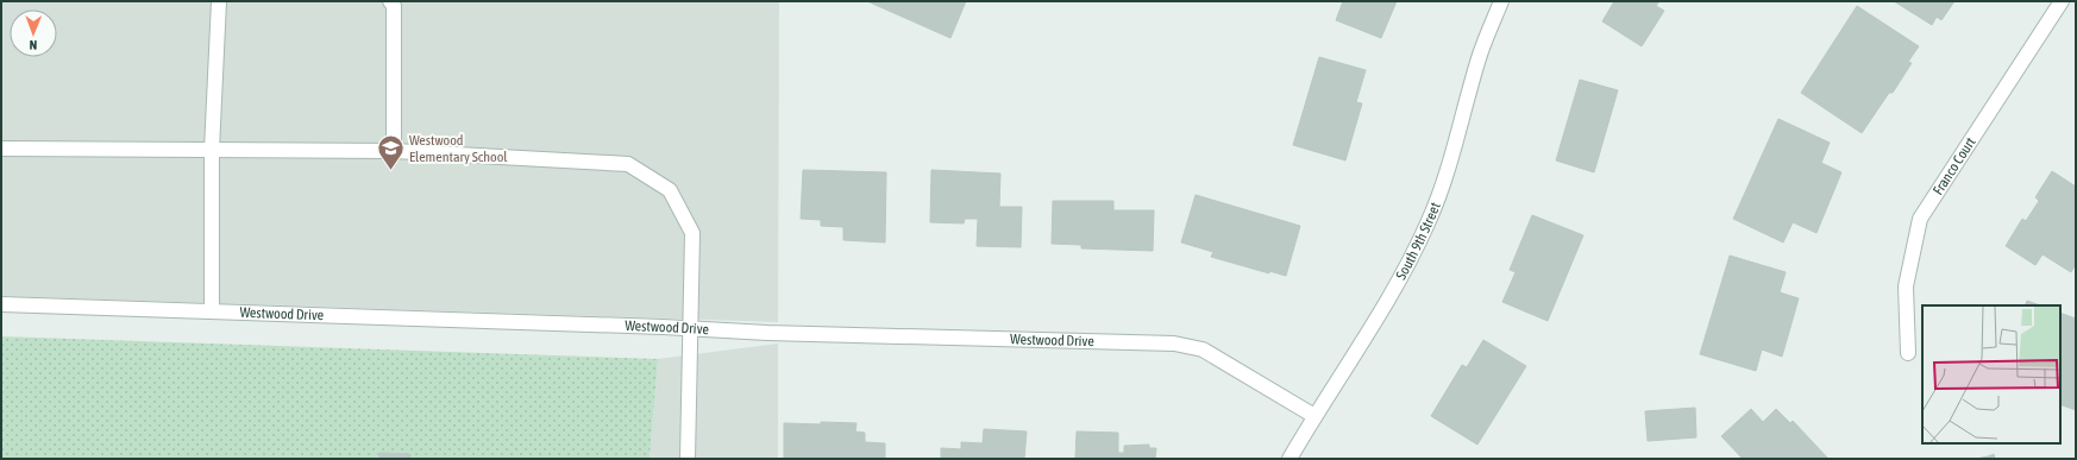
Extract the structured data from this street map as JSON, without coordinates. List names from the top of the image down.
{
  "streets": {
    "street": ["Franco Court", "South 9th Street", "Westwood Drive"]
  },
  "crossings": [
    ["South 9th Street", "Westwood Drive"]
  ],
  "places": {
    "school or university": ["Westwood Elementary School"]
  },
  "north": "bottom"
}
